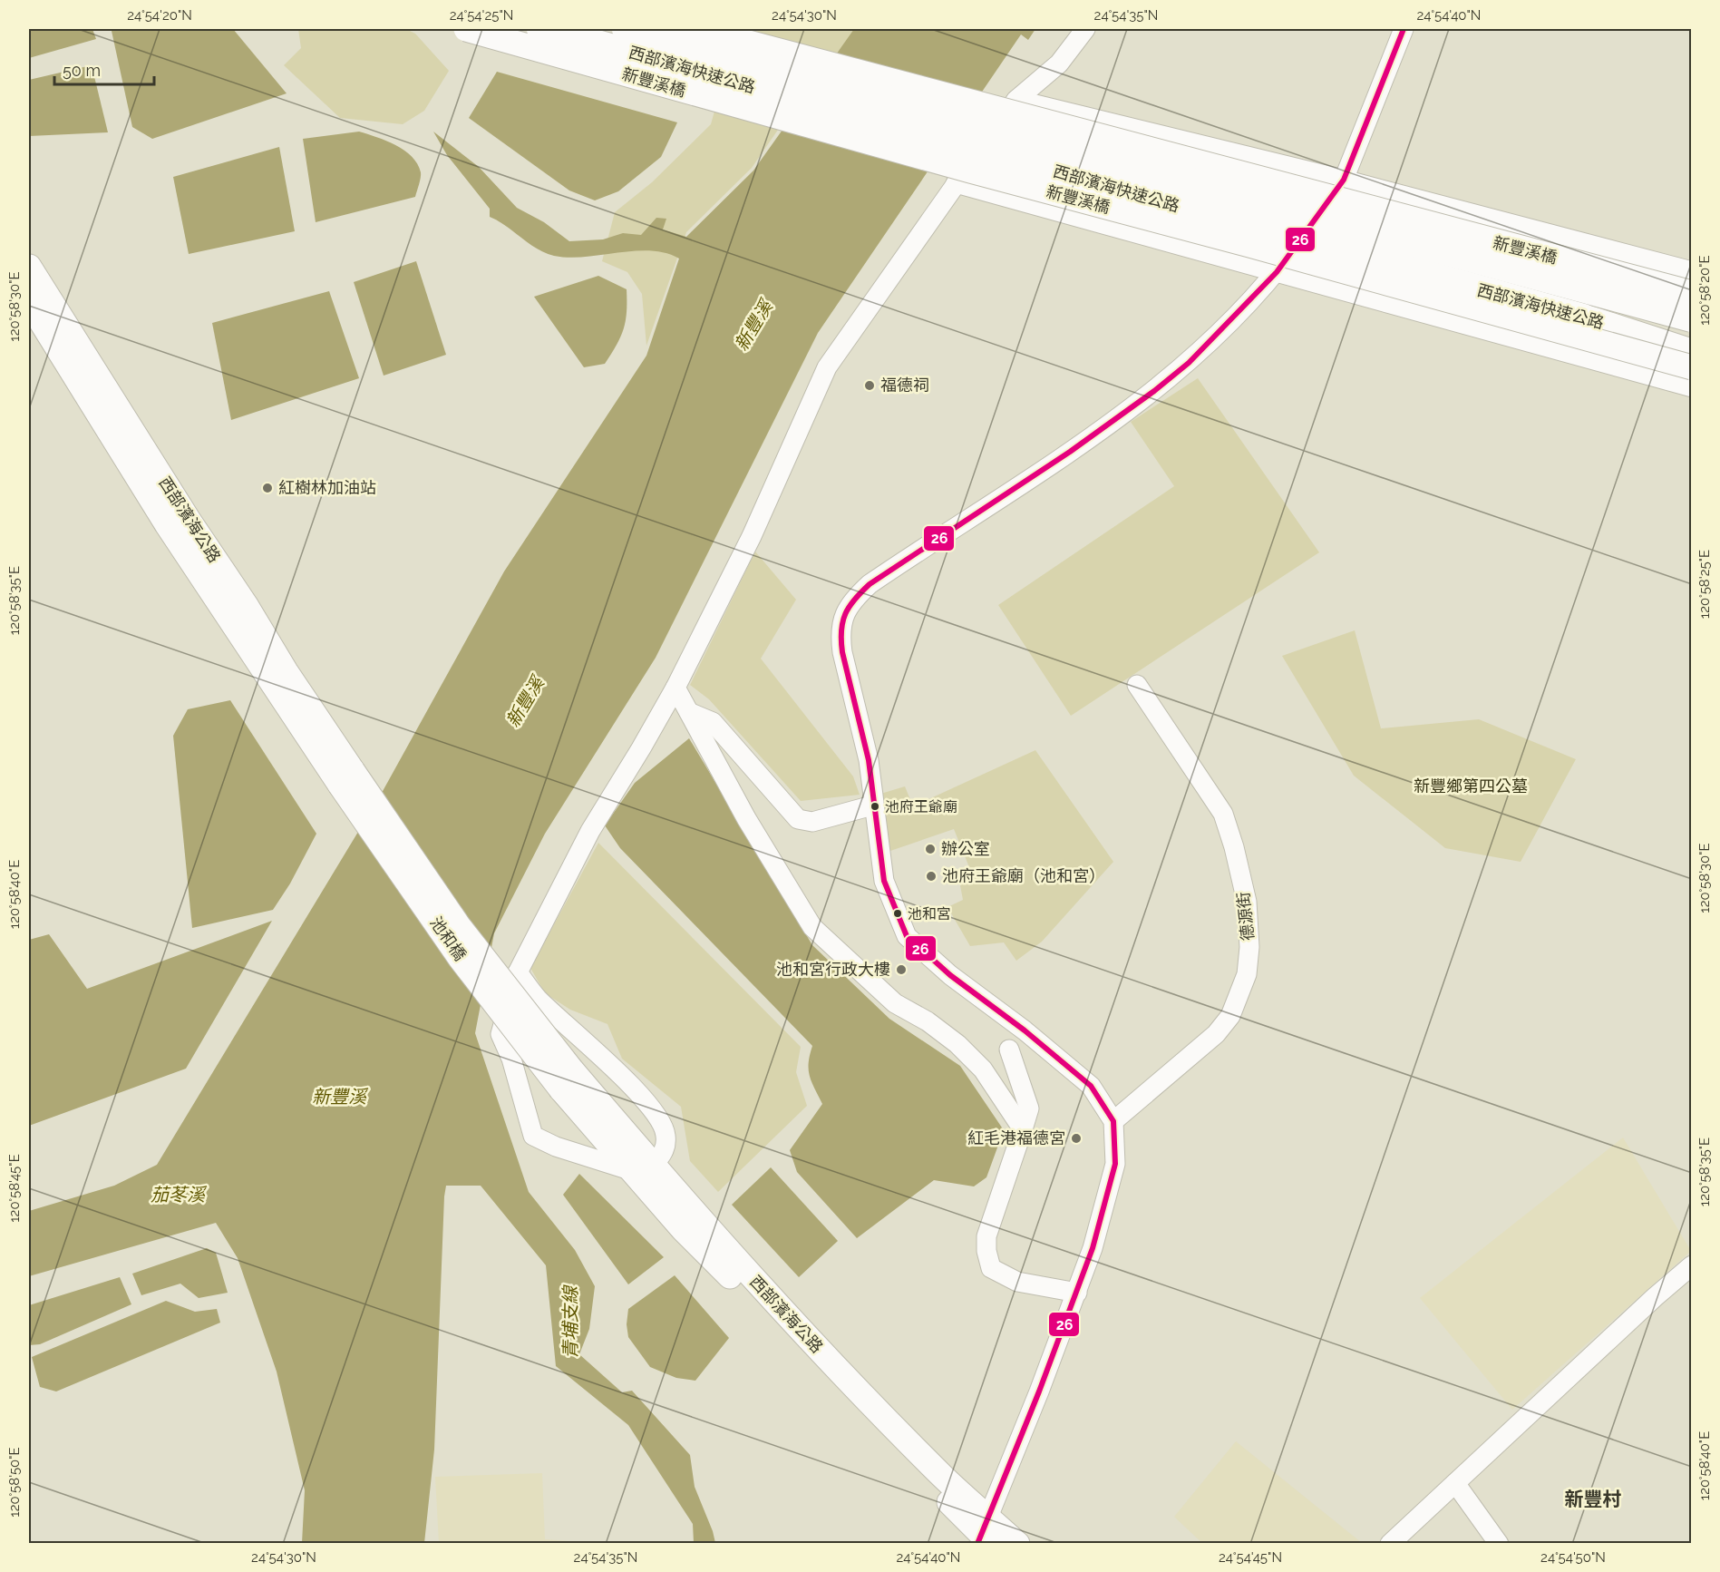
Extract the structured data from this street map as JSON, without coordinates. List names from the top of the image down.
{
  "streets": {
    "highway": ["西部濱海快速公路"],
    "main road": ["新豐溪橋", "西部濱海公路", "池和橋"],
    "street": ["德源街"]
  },
  "crossings": [
    ["西部濱海公路", "池和橋"]
  ],
  "districts": ["新豐村"],
  "water": ["新豐溪", "茄苳溪", "青埔支線"],
  "parks": ["新豐鄉第四公墓"],
  "places": [
    "福德祠",
    "紅樹林加油站",
    "池府王爺廟",
    "辦公室",
    "池府王爺廟（池和宮）",
    "池和宮",
    "池和宮行政大樓",
    "紅毛港福德宮"
  ],
  "lines": ["transit line 26"],
  "scale_bar": "50 m",
  "coordinates": [
    "24°54'20\"N",
    "24°54'25\"N",
    "24°54'30\"N",
    "24°54'35\"N",
    "24°54'40\"N",
    "120°58'20\"E",
    "120°58'30\"E",
    "120°58'25\"E",
    "120°58'35\"E",
    "120°58'40\"E",
    "120°58'45\"E",
    "120°58'50\"E",
    "24°54'45\"N",
    "24°54'50\"N"
  ]
}
